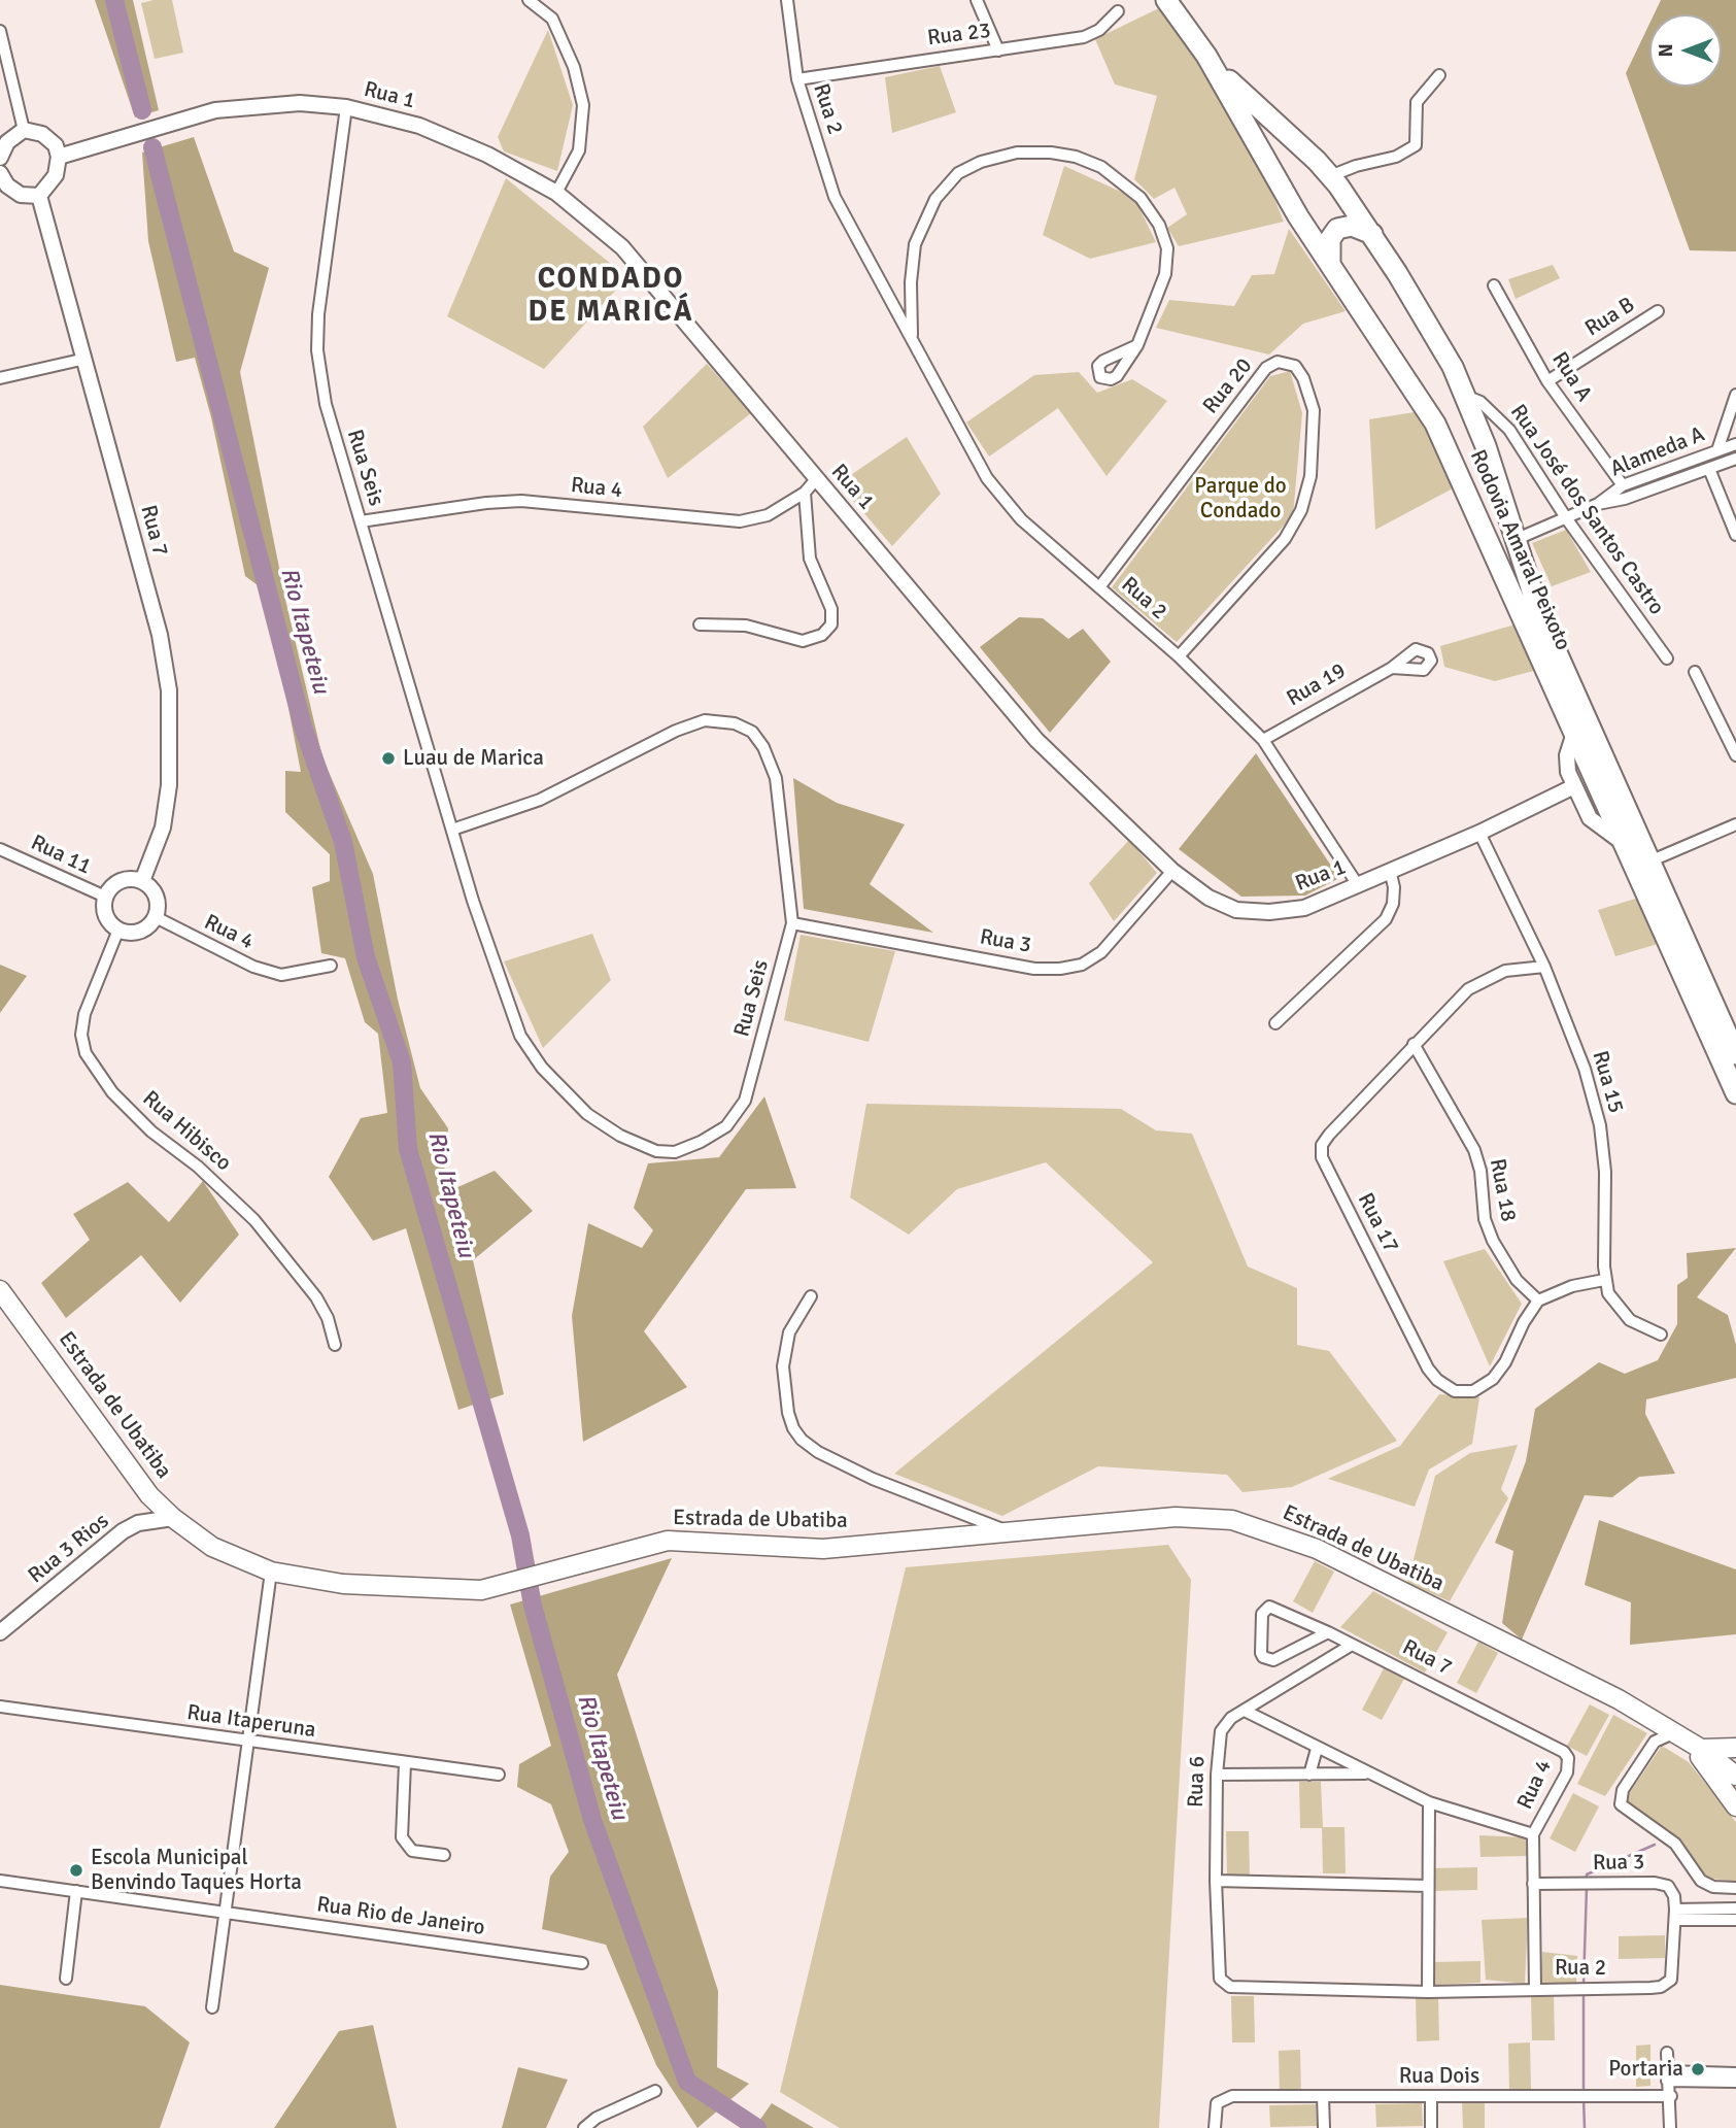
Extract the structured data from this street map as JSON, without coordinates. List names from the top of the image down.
{
  "streets": {
    "highway": ["Rodovia Amaral Peixoto"],
    "main road": ["Estrada de Ubatiba"],
    "street": [
      "Rua 23",
      "Rua 1",
      "Rua 2",
      "Rua B",
      "Rua A",
      "Rua 20",
      "Alameda A",
      "Rua Seis",
      "Rua 4",
      "Rua José dos Santos Castro",
      "Rua 7",
      "Rua 19",
      "Rua 11",
      "Rua 3",
      "Rua 15",
      "Rua Hibisco",
      "Rua 18",
      "Rua 17",
      "Rua 3 Rios",
      "Rua Itaperuna",
      "Rua 6",
      "Rua Rio de Janeiro",
      "Rua Dois"
    ]
  },
  "crossings": [
    ["Rua 23", "Rua 2"],
    ["Rua 1", "Rua 2"],
    ["Rua 1", "Rua Seis"],
    ["Rua 1", "Rua 4"],
    ["Rua 1", "Rua 3"],
    ["Rua 1", "Rua 15"],
    ["Rua 2", "Rua 20"],
    ["Rua 2", "Rua 19"],
    ["Rua 2", "Rua 3"],
    ["Rua 2", "Rua 6"],
    ["Rua B", "Rua A"],
    ["Rua A", "Alameda A"],
    ["Alameda A", "Rua José dos Santos Castro"],
    ["Alameda A", "Rodovia Amaral Peixoto"],
    ["Rua Seis", "Rua 4"],
    ["Rua Seis", "Rua 3"],
    ["Rua 4", "Rua 7"],
    ["Rua 4", "Rua 11"],
    ["Rua 4", "Rua Hibisco"],
    ["Rua José dos Santos Castro", "Rodovia Amaral Peixoto"],
    ["Rua 7", "Rua 11"],
    ["Rua 7", "Rua Hibisco"],
    ["Rua 7", "Rua 6"],
    ["Rua 11", "Rua Hibisco"],
    ["Rua 15", "Rua 17"],
    ["Rua 18", "Rua 17"],
    ["Estrada de Ubatiba", "Rua 3 Rios"]
  ],
  "districts": ["CONDADO DE MARICÁ"],
  "water": ["Rio Itapeteiu"],
  "parks": ["Parque do Condado"],
  "places": ["Luau de Marica", "Escola Municipal Benvindo Taques Horta", "Portaria"],
  "north": "left"
}
